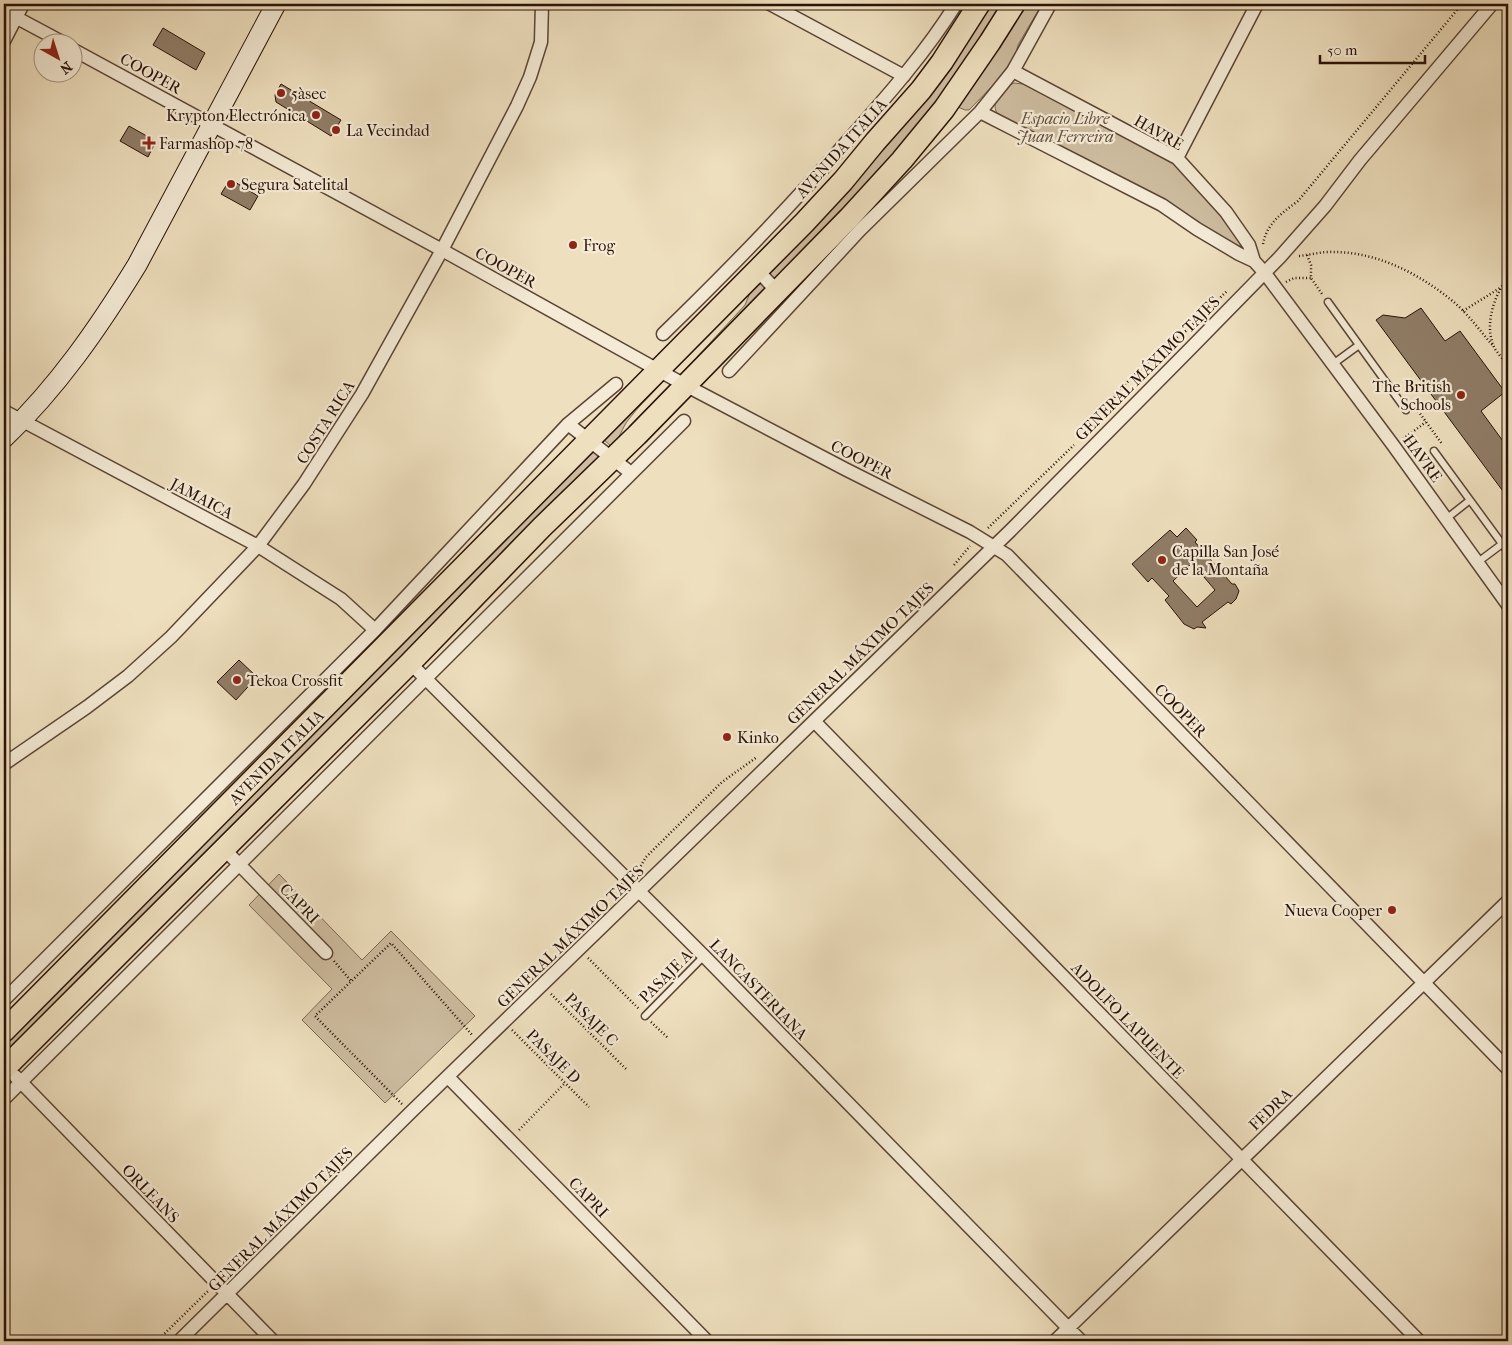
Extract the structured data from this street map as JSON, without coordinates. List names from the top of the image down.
{
  "streets": {
    "main road": ["AVENIDA ITALIA"],
    "street": [
      "COOPER",
      "HAVRE",
      "GENERAL MÁXIMO TAJES",
      "COSTA RICA",
      "JAMAICA",
      "CAPRI",
      "LANCASTERIANA",
      "ADOLFO LAPUENTE",
      "FEDRA",
      "ORLEANS"
    ],
    "lane": ["PASAJE A"],
    "path": ["PASAJE C", "PASAJE D"]
  },
  "crossings": [
    ["COOPER", "AVENIDA ITALIA"],
    ["COOPER", "GENERAL MÁXIMO TAJES"],
    ["COOPER", "COSTA RICA"],
    ["COOPER", "FEDRA"],
    ["HAVRE", "AVENIDA ITALIA"],
    ["HAVRE", "GENERAL MÁXIMO TAJES"],
    ["AVENIDA ITALIA", "JAMAICA"],
    ["AVENIDA ITALIA", "CAPRI"],
    ["AVENIDA ITALIA", "LANCASTERIANA"],
    ["AVENIDA ITALIA", "ORLEANS"],
    ["GENERAL MÁXIMO TAJES", "CAPRI"],
    ["GENERAL MÁXIMO TAJES", "LANCASTERIANA"],
    ["GENERAL MÁXIMO TAJES", "PASAJE C"],
    ["GENERAL MÁXIMO TAJES", "ADOLFO LAPUENTE"],
    ["GENERAL MÁXIMO TAJES", "PASAJE D"],
    ["GENERAL MÁXIMO TAJES", "ORLEANS"],
    ["COSTA RICA", "JAMAICA"],
    ["PASAJE A", "LANCASTERIANA"],
    ["LANCASTERIANA", "FEDRA"],
    ["ADOLFO LAPUENTE", "FEDRA"]
  ],
  "parks": ["Espacio Libre Juan Ferreira"],
  "places": {
    "other": [
      "5àsec",
      "Krypton Electrónica",
      "La Vecindad",
      "Segura Satelital",
      "Frog",
      "The British Schools",
      "Capilla San José de la Montaña",
      "Tekoa Crossfit",
      "Kinko",
      "Nueva Cooper"
    ],
    "health": ["Farmashop 78"]
  },
  "scale_bar": "50 m",
  "north": "bottom right"
}
